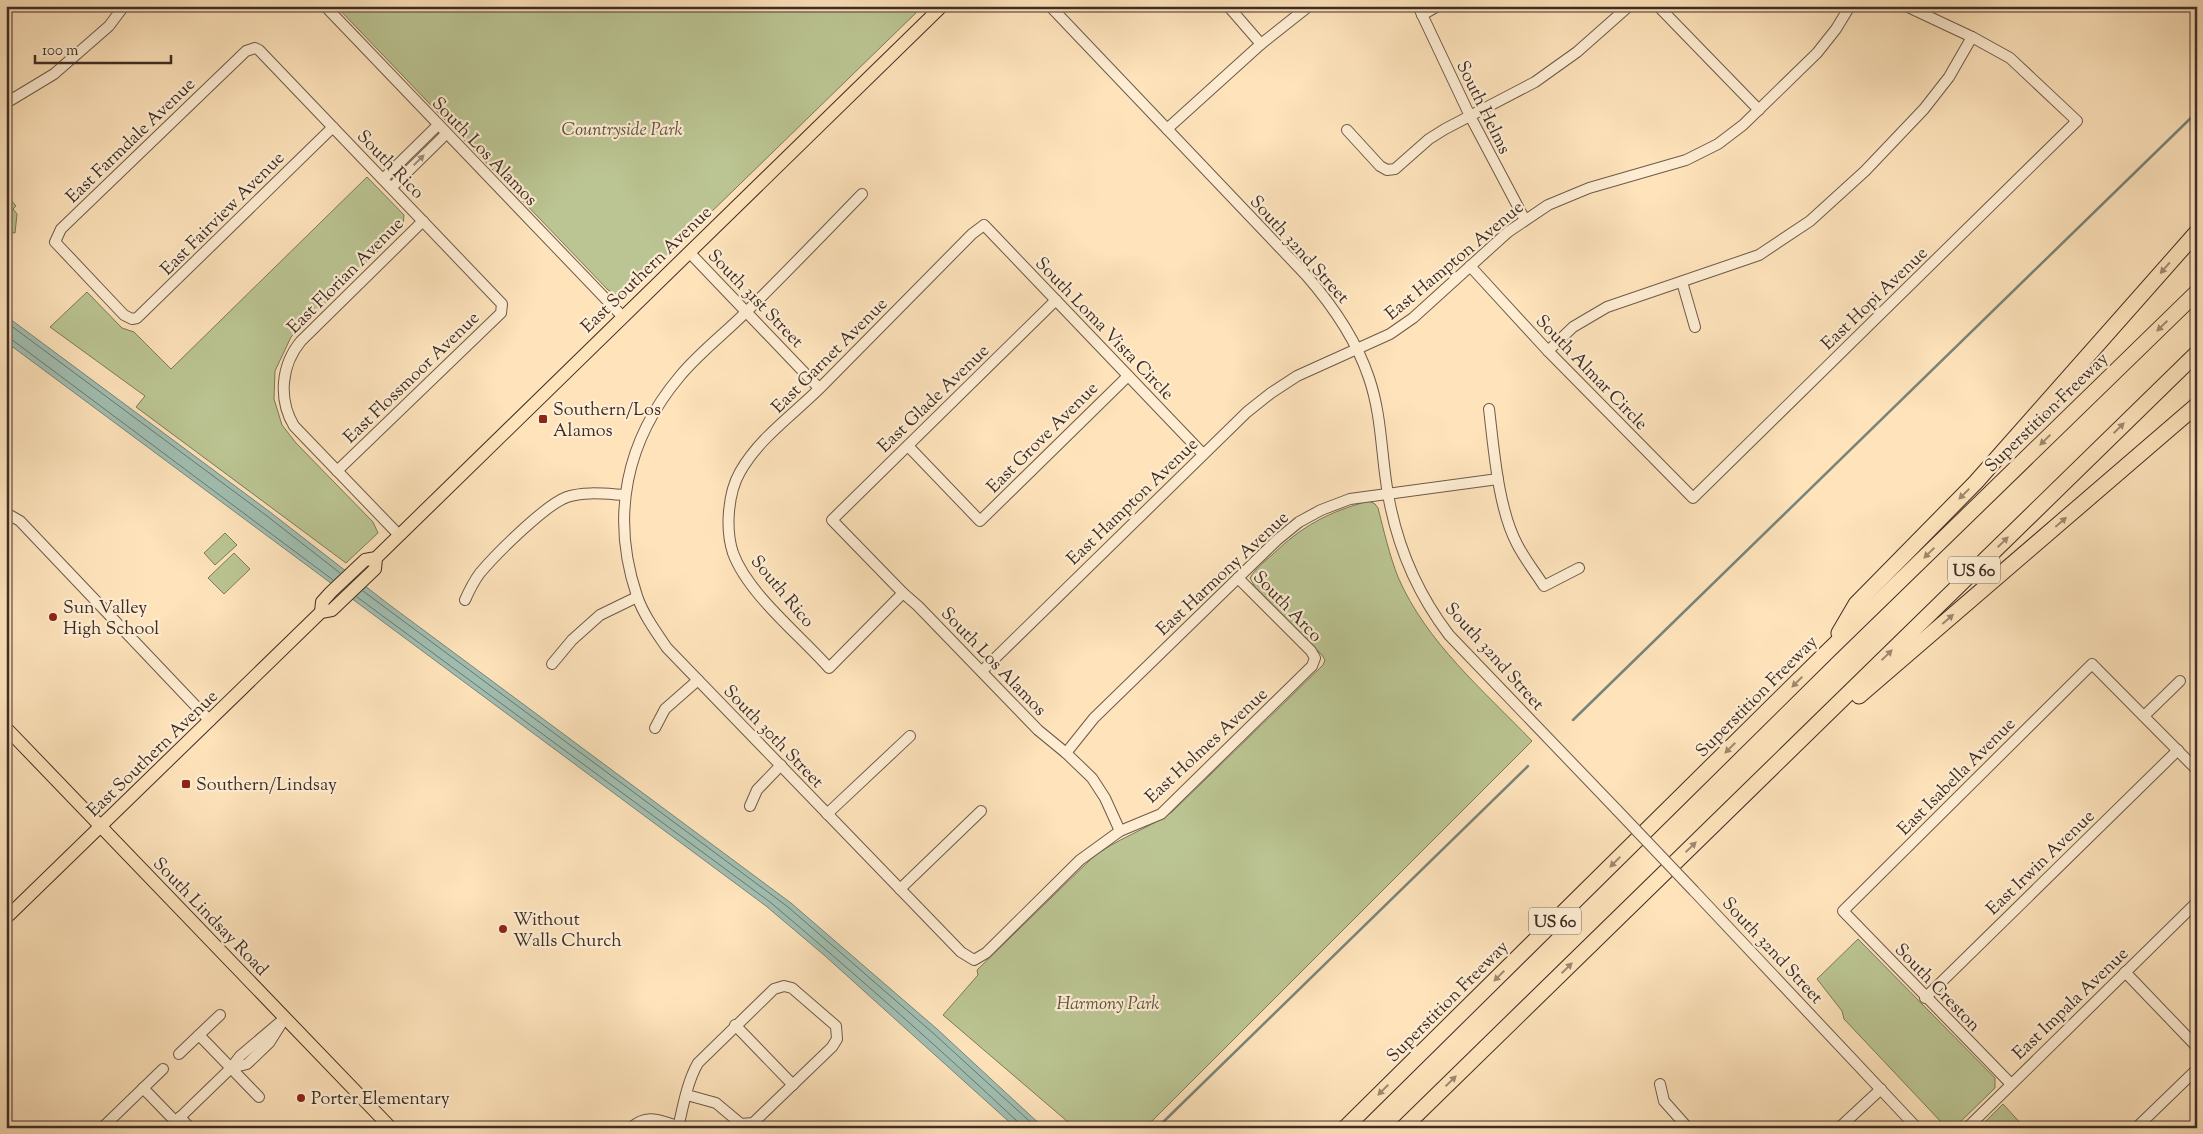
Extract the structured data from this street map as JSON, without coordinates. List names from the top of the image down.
{
  "streets": {
    "highway": ["Superstition Freeway", "US 60"],
    "main road": ["East Southern Avenue", "South Lindsay Road"],
    "street": [
      "South Helms",
      "East Farmdale Avenue",
      "South Los Alamos",
      "South Rico",
      "East Fairview Avenue",
      "South 32nd Street",
      "East Hampton Avenue",
      "East Florian Avenue",
      "South 31st Street",
      "East Hopi Avenue",
      "South Loma Vista Circle",
      "East Garnet Avenue",
      "South Almar Circle",
      "East Flossmoor Avenue",
      "East Glade Avenue",
      "East Grove Avenue",
      "East Harmony Avenue",
      "South Arco",
      "South 30th Street",
      "East Holmes Avenue",
      "East Isabella Avenue",
      "East Irwin Avenue",
      "South Creston",
      "East Impala Avenue"
    ]
  },
  "crossings": [
    ["South Helms", "East Hampton Avenue"],
    ["East Farmdale Avenue", "South Rico"],
    ["East Farmdale Avenue", "East Fairview Avenue"],
    ["South Los Alamos", "South Rico"],
    ["South Los Alamos", "East Hampton Avenue"],
    ["South Los Alamos", "East Southern Avenue"],
    ["South Los Alamos", "East Glade Avenue"],
    ["South Los Alamos", "East Harmony Avenue"],
    ["South Los Alamos", "East Holmes Avenue"],
    ["South Rico", "East Fairview Avenue"],
    ["South Rico", "East Florian Avenue"],
    ["South Rico", "East Garnet Avenue"],
    ["South Rico", "East Flossmoor Avenue"],
    ["South 32nd Street", "East Hampton Avenue"],
    ["South 32nd Street", "East Harmony Avenue"],
    ["East Hampton Avenue", "South Loma Vista Circle"],
    ["East Hampton Avenue", "South Almar Circle"],
    ["East Southern Avenue", "East Florian Avenue"],
    ["East Southern Avenue", "South 31st Street"],
    ["East Southern Avenue", "South Lindsay Road"],
    ["East Florian Avenue", "East Flossmoor Avenue"],
    ["South 31st Street", "East Garnet Avenue"],
    ["South 31st Street", "South 30th Street"],
    ["East Hopi Avenue", "South Almar Circle"],
    ["South Loma Vista Circle", "East Garnet Avenue"],
    ["South Loma Vista Circle", "East Glade Avenue"],
    ["South Loma Vista Circle", "East Grove Avenue"],
    ["East Glade Avenue", "East Grove Avenue"],
    ["East Harmony Avenue", "South Arco"],
    ["South Arco", "East Holmes Avenue"],
    ["South 30th Street", "East Holmes Avenue"],
    ["East Isabella Avenue", "South Creston"],
    ["East Irwin Avenue", "South Creston"],
    ["South Creston", "East Impala Avenue"]
  ],
  "parks": ["Countryside Park", "Harmony Park"],
  "places": {
    "transit": ["Southern/Los Alamos", "Southern/Lindsay"],
    "other": ["Sun Valley High School", "Without Walls Church", "Porter Elementary"]
  },
  "scale_bar": "100 m"
}
